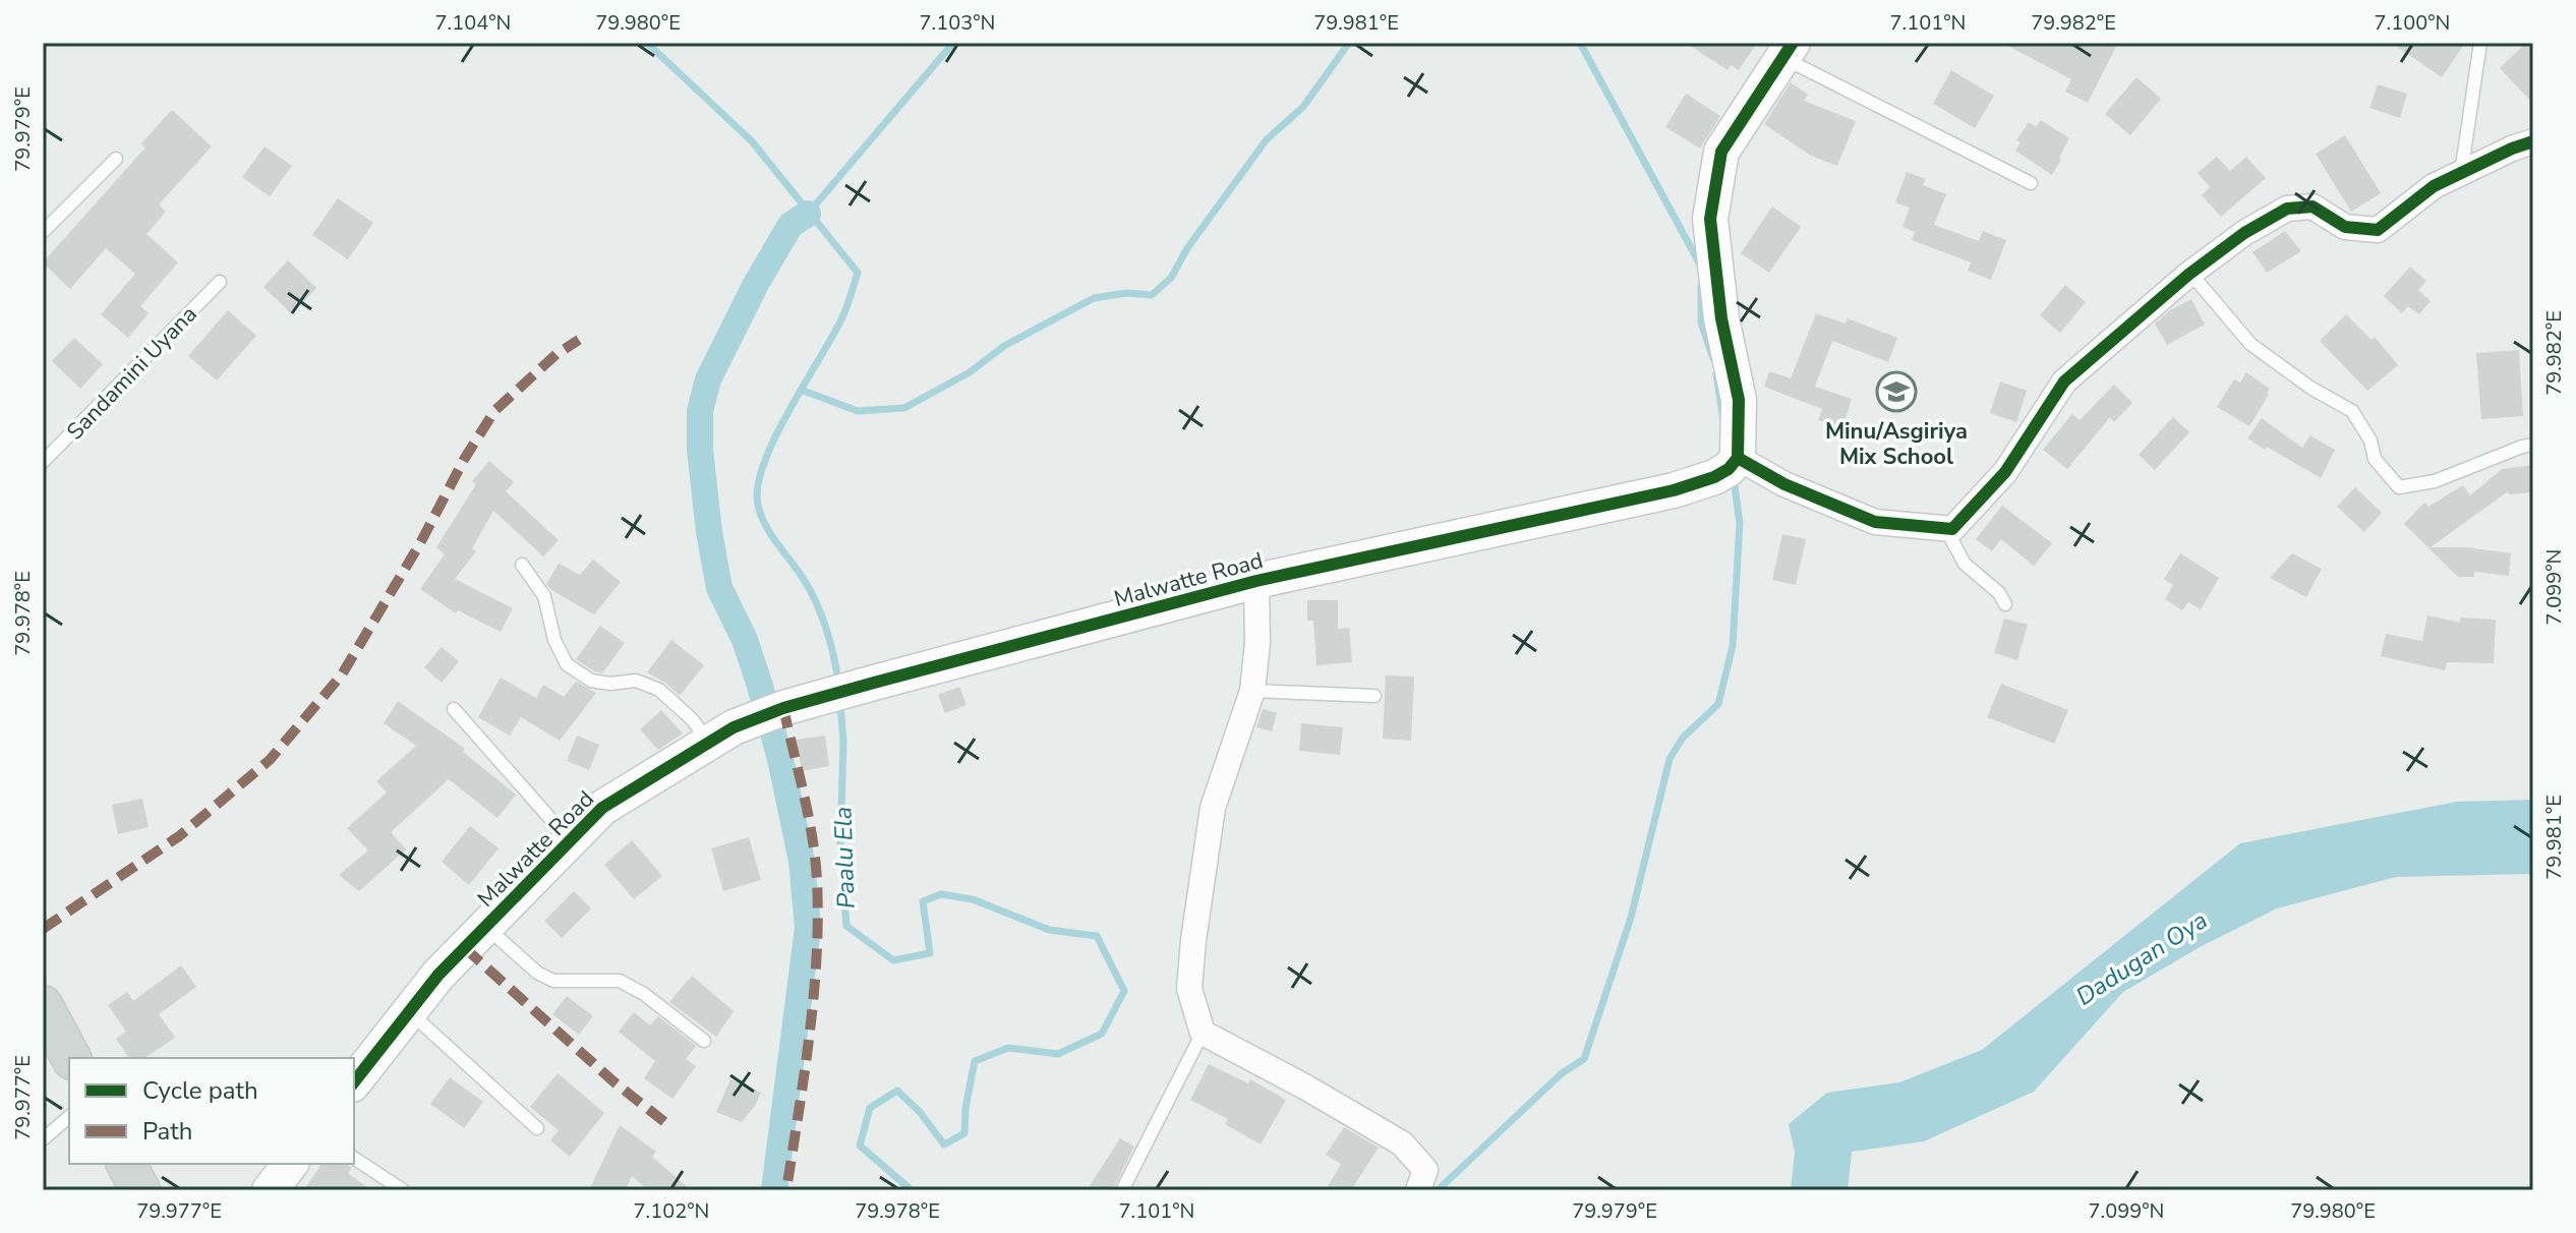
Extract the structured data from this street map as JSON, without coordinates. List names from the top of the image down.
{
  "streets": {
    "street": ["Malwatte Road"],
    "lane": ["Sandamini Uyana"]
  },
  "water": ["Paalu Ela", "Dadugan Oya"],
  "places": {
    "school or university": ["Minu/Asgiriya Mix School"]
  },
  "legend": ["Cycle path", "Path"],
  "coordinates": [
    "7.104°N",
    "79.980°E",
    "7.103°N",
    "79.981°E",
    "7.101°N",
    "79.982°E",
    "7.100°N",
    "79.979°E",
    "7.099°N",
    "79.978°E",
    "79.977°E",
    "7.102°N"
  ]
}
